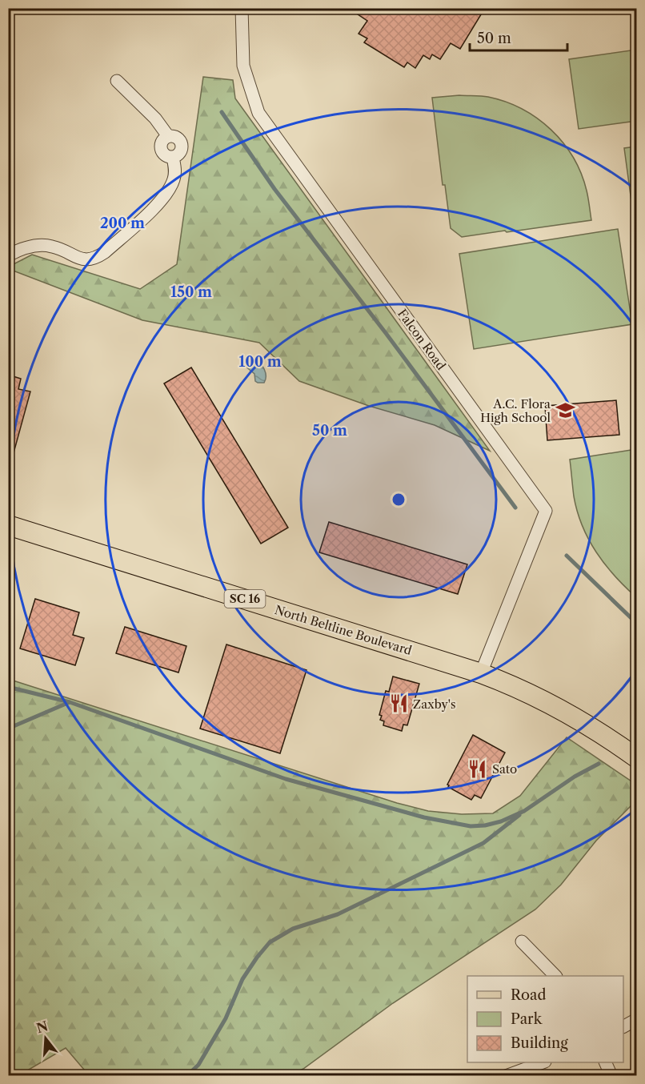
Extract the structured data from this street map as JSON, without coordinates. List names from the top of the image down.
{
  "streets": {
    "main road": ["SC 16", "North Beltline Boulevard"],
    "street": ["Falcon Road"]
  },
  "crossings": [
    ["Falcon Road", "North Beltline Boulevard"]
  ],
  "places": {
    "school or university": ["A.C. Flora High School"],
    "restaurant": ["Zaxby's", "Sato"]
  },
  "legend": ["Road", "Park", "Building"],
  "scale_bar": "50 m",
  "north": "top",
  "rings": [
    "200 m",
    "150 m",
    "100 m",
    "50 m"
  ]
}
